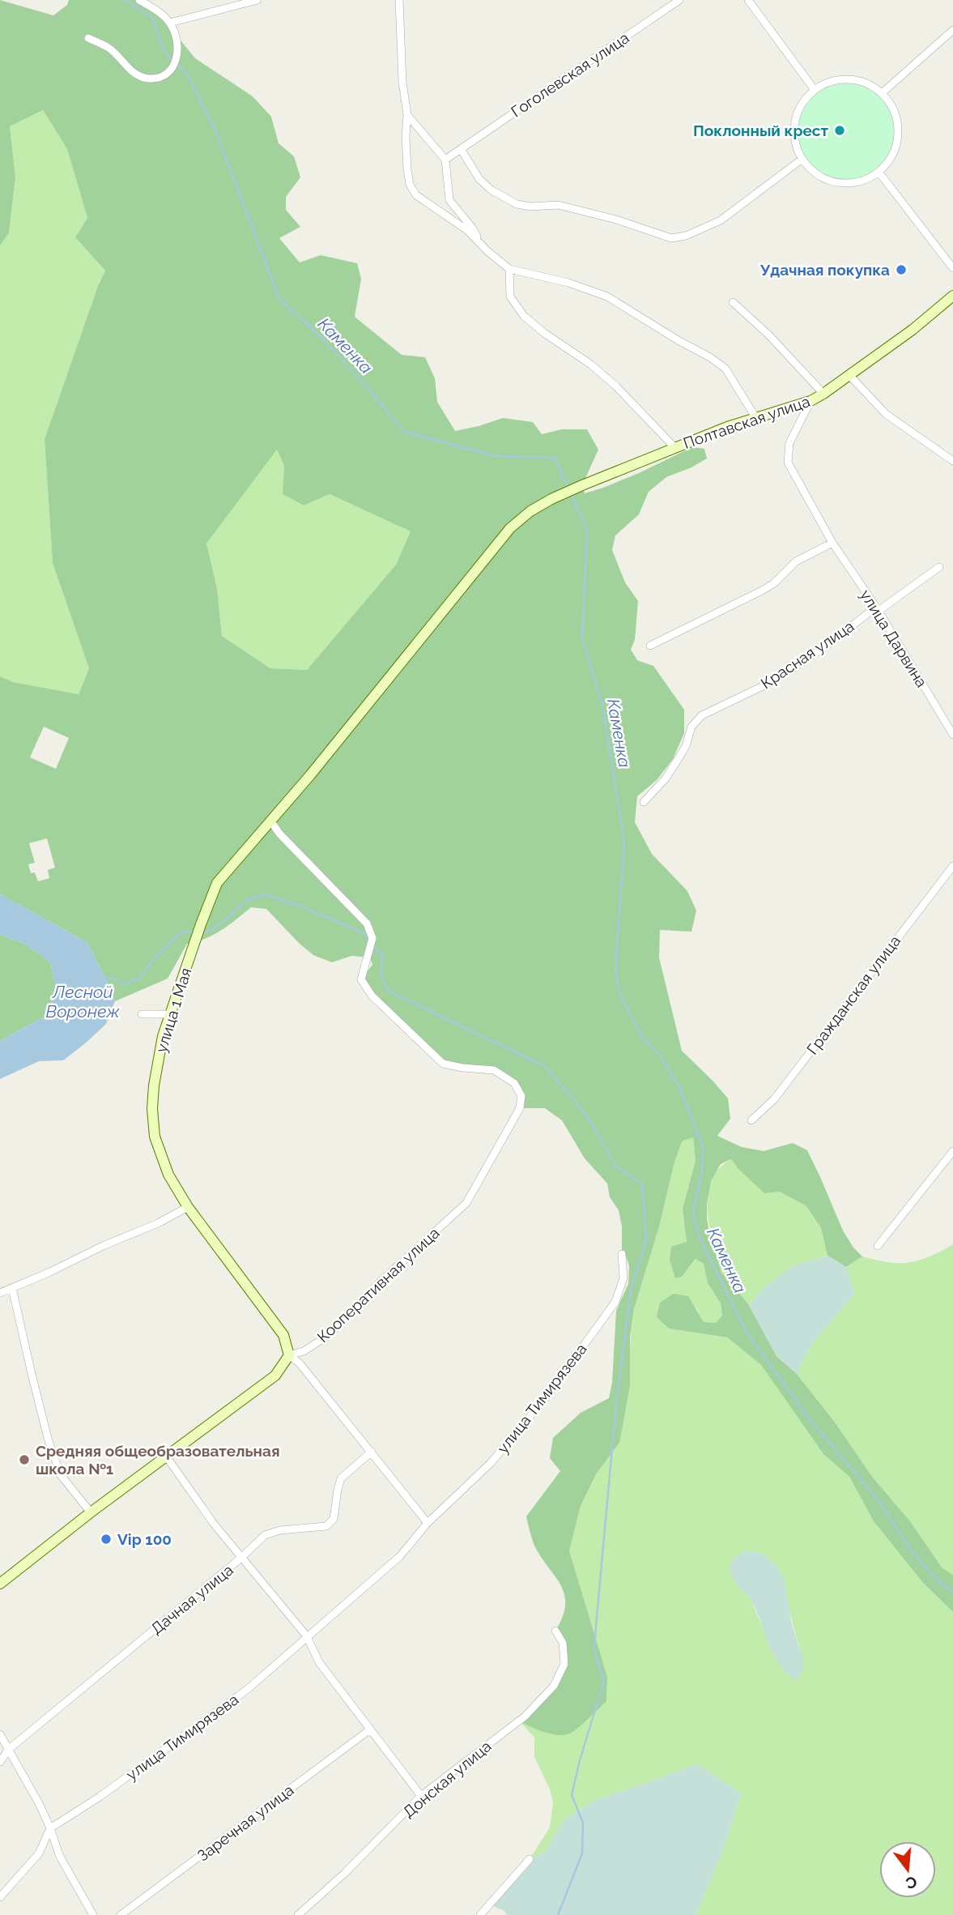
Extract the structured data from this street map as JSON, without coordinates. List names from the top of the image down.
{
  "streets": {
    "street": [
      "Гоголевская улица",
      "Полтавская улица",
      "улица Дарвина",
      "Красная улица",
      "Гражданская улица",
      "улица 1 Мая",
      "Кооперативная улица",
      "улица Тимирязева",
      "Дачная улица",
      "Донская улица",
      "Заречная улица"
    ]
  },
  "crossings": [
    ["Полтавская улица", "улица Дарвина"],
    ["Полтавская улица", "улица 1 Мая"],
    ["Полтавская улица", "Кооперативная улица"],
    ["улица Дарвина", "Красная улица"],
    ["улица 1 Мая", "Кооперативная улица"]
  ],
  "water": ["Каменка", "Лесной Воронеж"],
  "places": [
    "Поклонный крест",
    "Удачная покупка",
    "Средняя общеобразовательная школа №1",
    "Vip 100"
  ],
  "north": "bottom"
}
